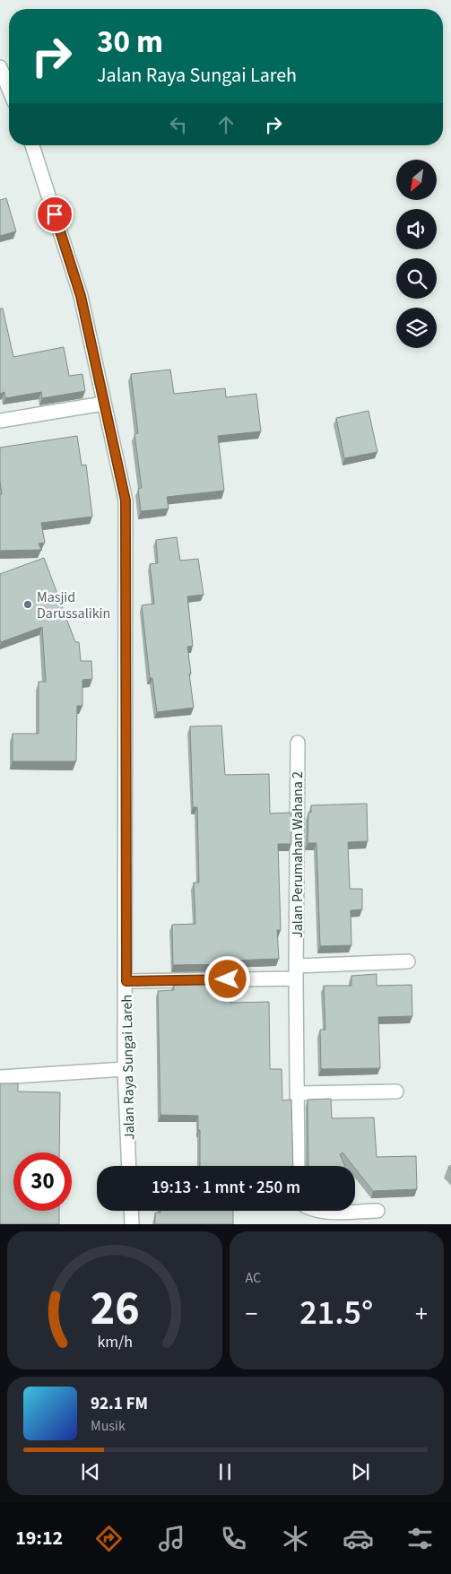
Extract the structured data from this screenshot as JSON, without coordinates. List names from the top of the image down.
{
  "streets": {
    "street": ["Jalan Perumahan Wahana 2", "Jalan Raya Sungai Lareh"]
  },
  "places": ["Masjid Darussalikin"],
  "north": "bottom left",
  "page": {
    "turn": ["30 m", "Jalan Raya Sungai Lareh"],
    "limit": "30",
    "trip": "19:13 · 1 mnt · 250 m",
    "tile": "AC",
    "heat": ["−", "21.5°", "+"],
    "song": ["92.1 FM", "Musik"],
    "tabs": "19:12",
    "gauge": ["26", "km/h"]
  }
}
